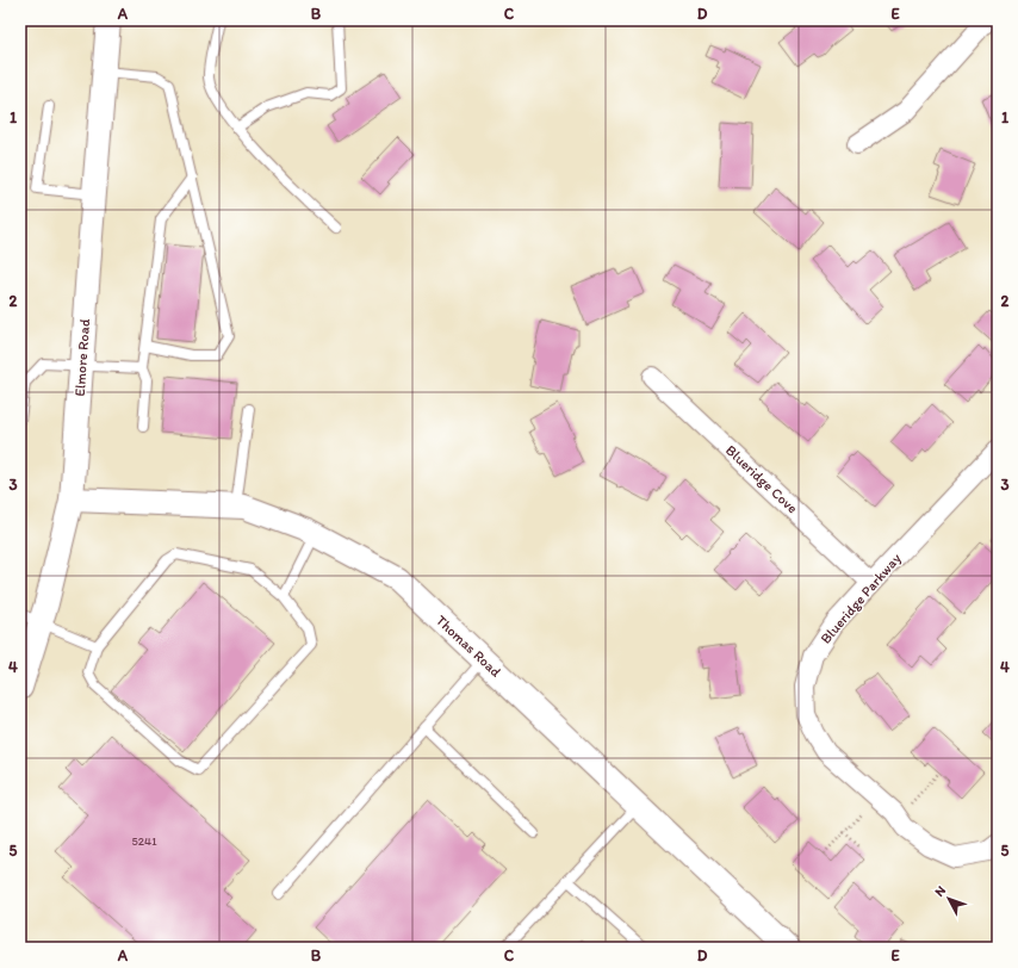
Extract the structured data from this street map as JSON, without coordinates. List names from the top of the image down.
{
  "streets": {
    "street": [
      "Elmore Road",
      "Blueridge Cove",
      "Blueridge Parkway",
      "Thomas Road"
    ]
  },
  "crossings": [
    ["Elmore Road", "Thomas Road"],
    ["Blueridge Cove", "Blueridge Parkway"]
  ],
  "house_numbers": ["5241"],
  "north": "top left",
  "grid": {
    "columns": [
      "A",
      "B",
      "C",
      "D",
      "E"
    ],
    "rows": [
      "1",
      "2",
      "3",
      "4",
      "5"
    ]
  }
}
